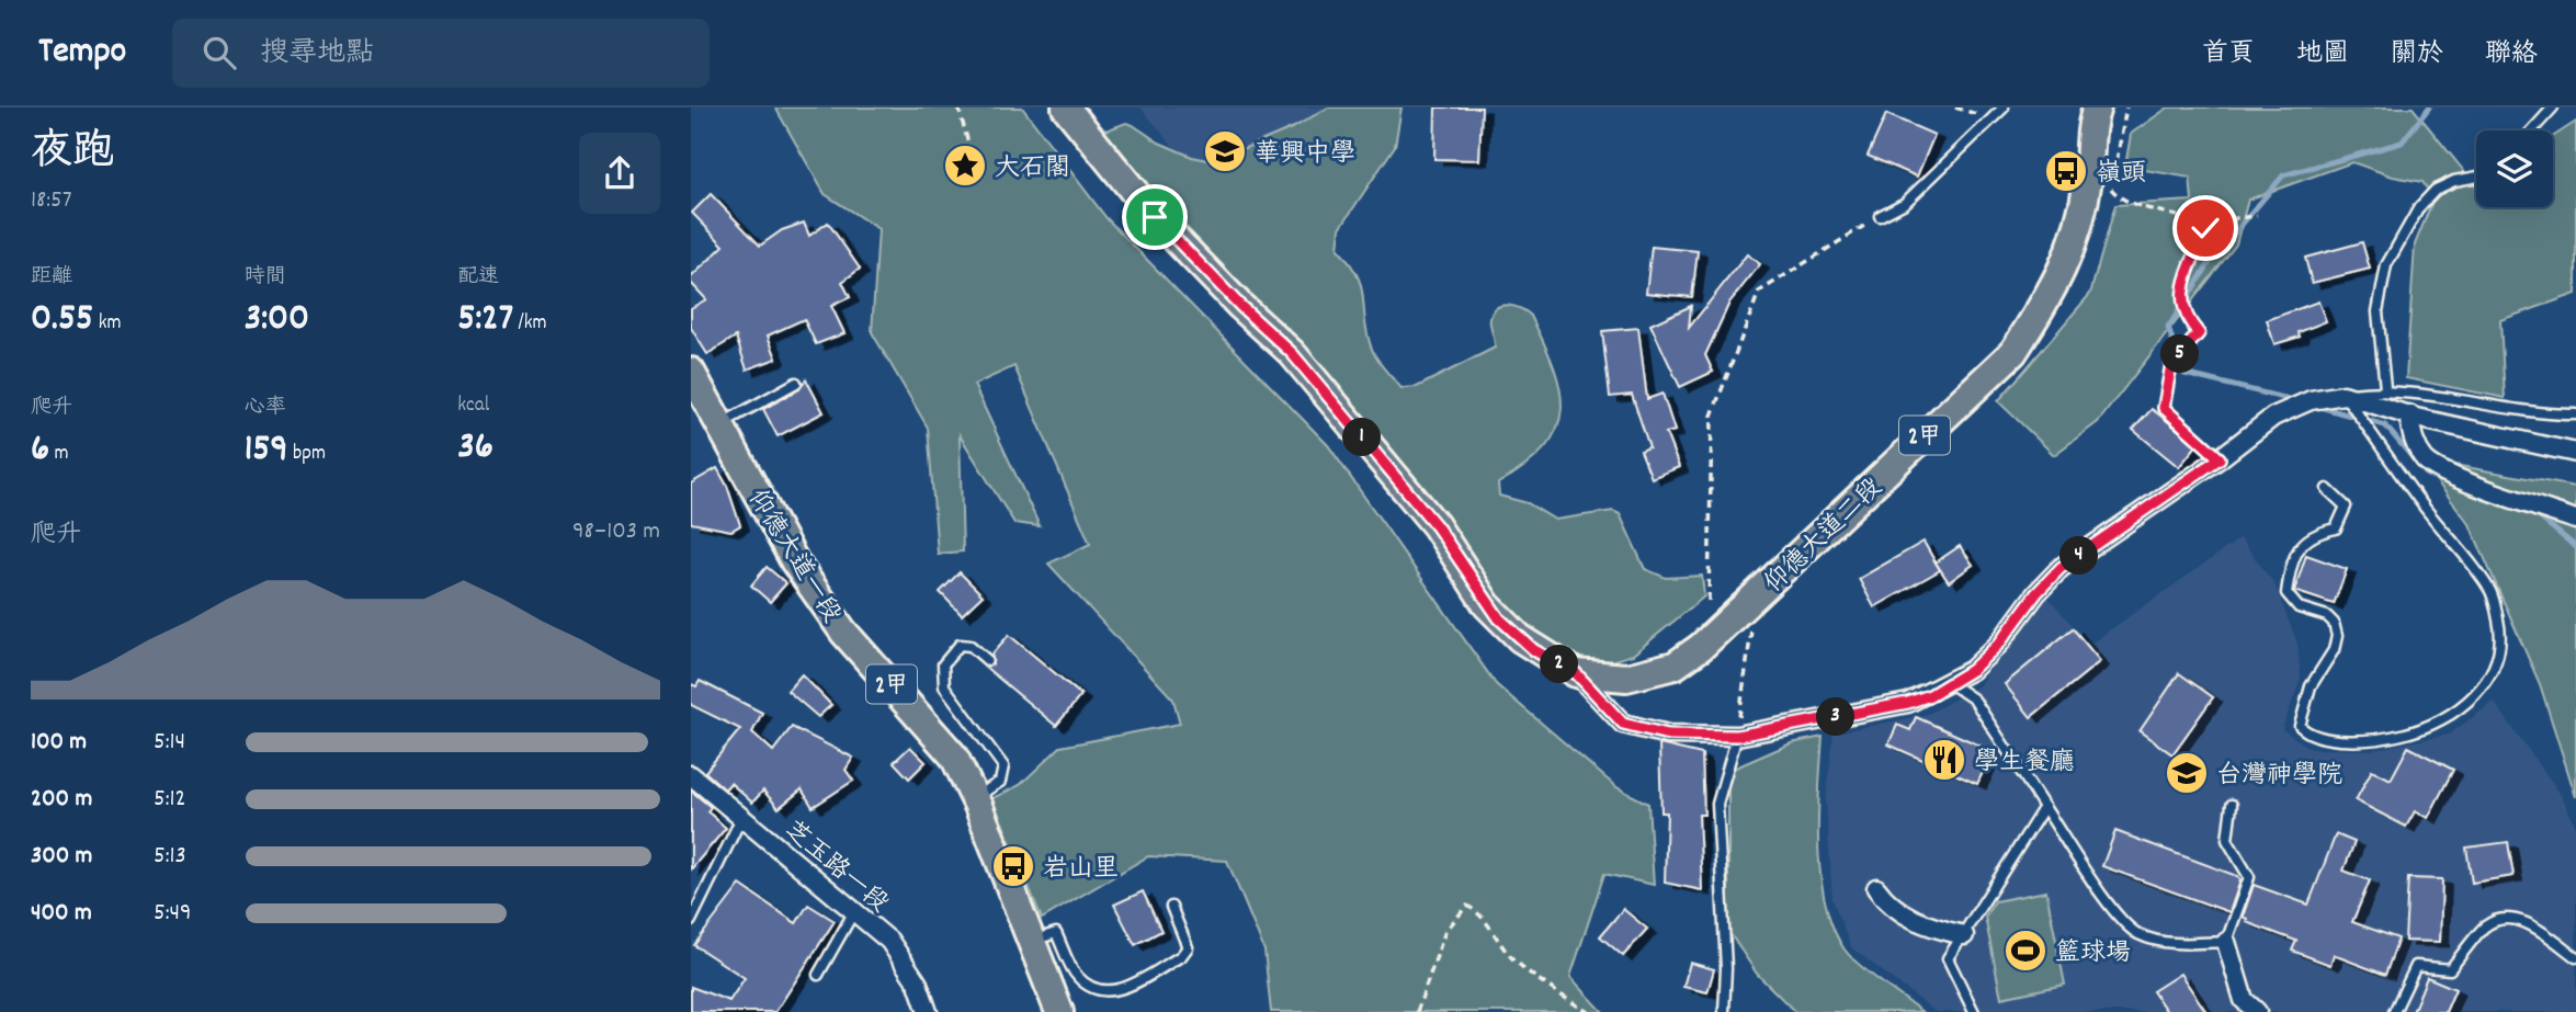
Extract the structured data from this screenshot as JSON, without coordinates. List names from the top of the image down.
{
  "streets": {
    "main road": ["2甲", "仰德大道二段", "仰德大道一段"],
    "street": ["芝玉路一段"]
  },
  "crossings": [
    ["2甲", "仰德大道二段"]
  ],
  "places": {
    "school or university": ["華興中學", "台灣神學院"],
    "place": ["大石閣"],
    "bus stop": ["嶺頭", "岩山里"],
    "restaurant": ["學生餐廳"],
    "sports": ["籃球場"]
  },
  "page": {
    "header": "Tempo",
    "search": "搜尋地點",
    "nav": [
      "首頁",
      "地圖",
      "關於",
      "聯絡"
    ],
    "heading": ["夜跑", "18:57"],
    "stats": [
      ["距離", "0.55 km"],
      ["時間", "3:00"],
      ["配速", "5:27 /km"],
      ["爬升", "6 m"],
      ["心率", "159 bpm"],
      ["kcal", "36"]
    ],
    "pins": [
      "5",
      "1",
      "4",
      "2",
      "3"
    ],
    "chart": ["爬升", "98–103 m"],
    "list": [
      {
        "name": "100 m",
        "note": "5:14"
      },
      {
        "name": "200 m",
        "note": "5:12"
      },
      {
        "name": "300 m",
        "note": "5:13"
      },
      {
        "name": "400 m",
        "note": "5:49"
      }
    ]
  }
}
